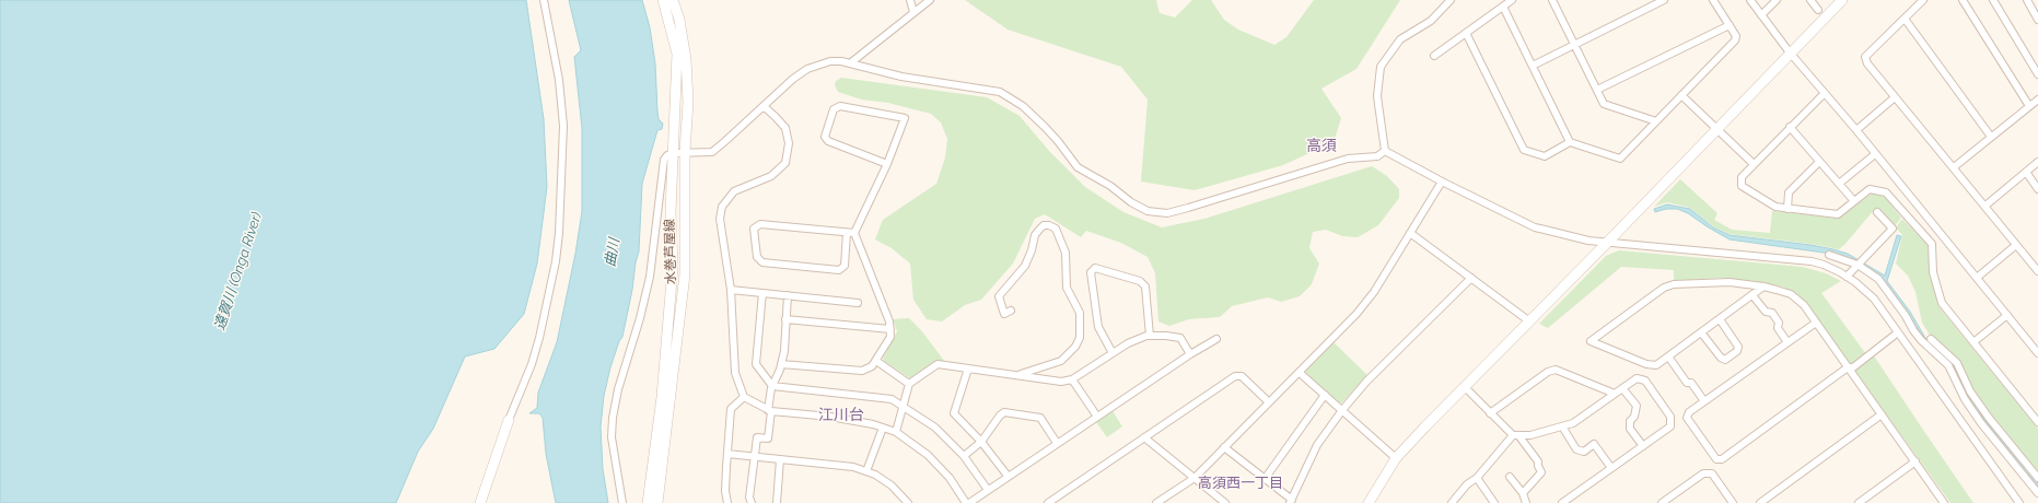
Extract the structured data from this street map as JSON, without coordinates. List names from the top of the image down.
{
  "streets": {
    "main road": ["水巻芦屋線"]
  },
  "districts": ["高須", "江川台", "高須西一丁目"],
  "water": ["曲川", "遠賀川 (Onga River)"]
}
